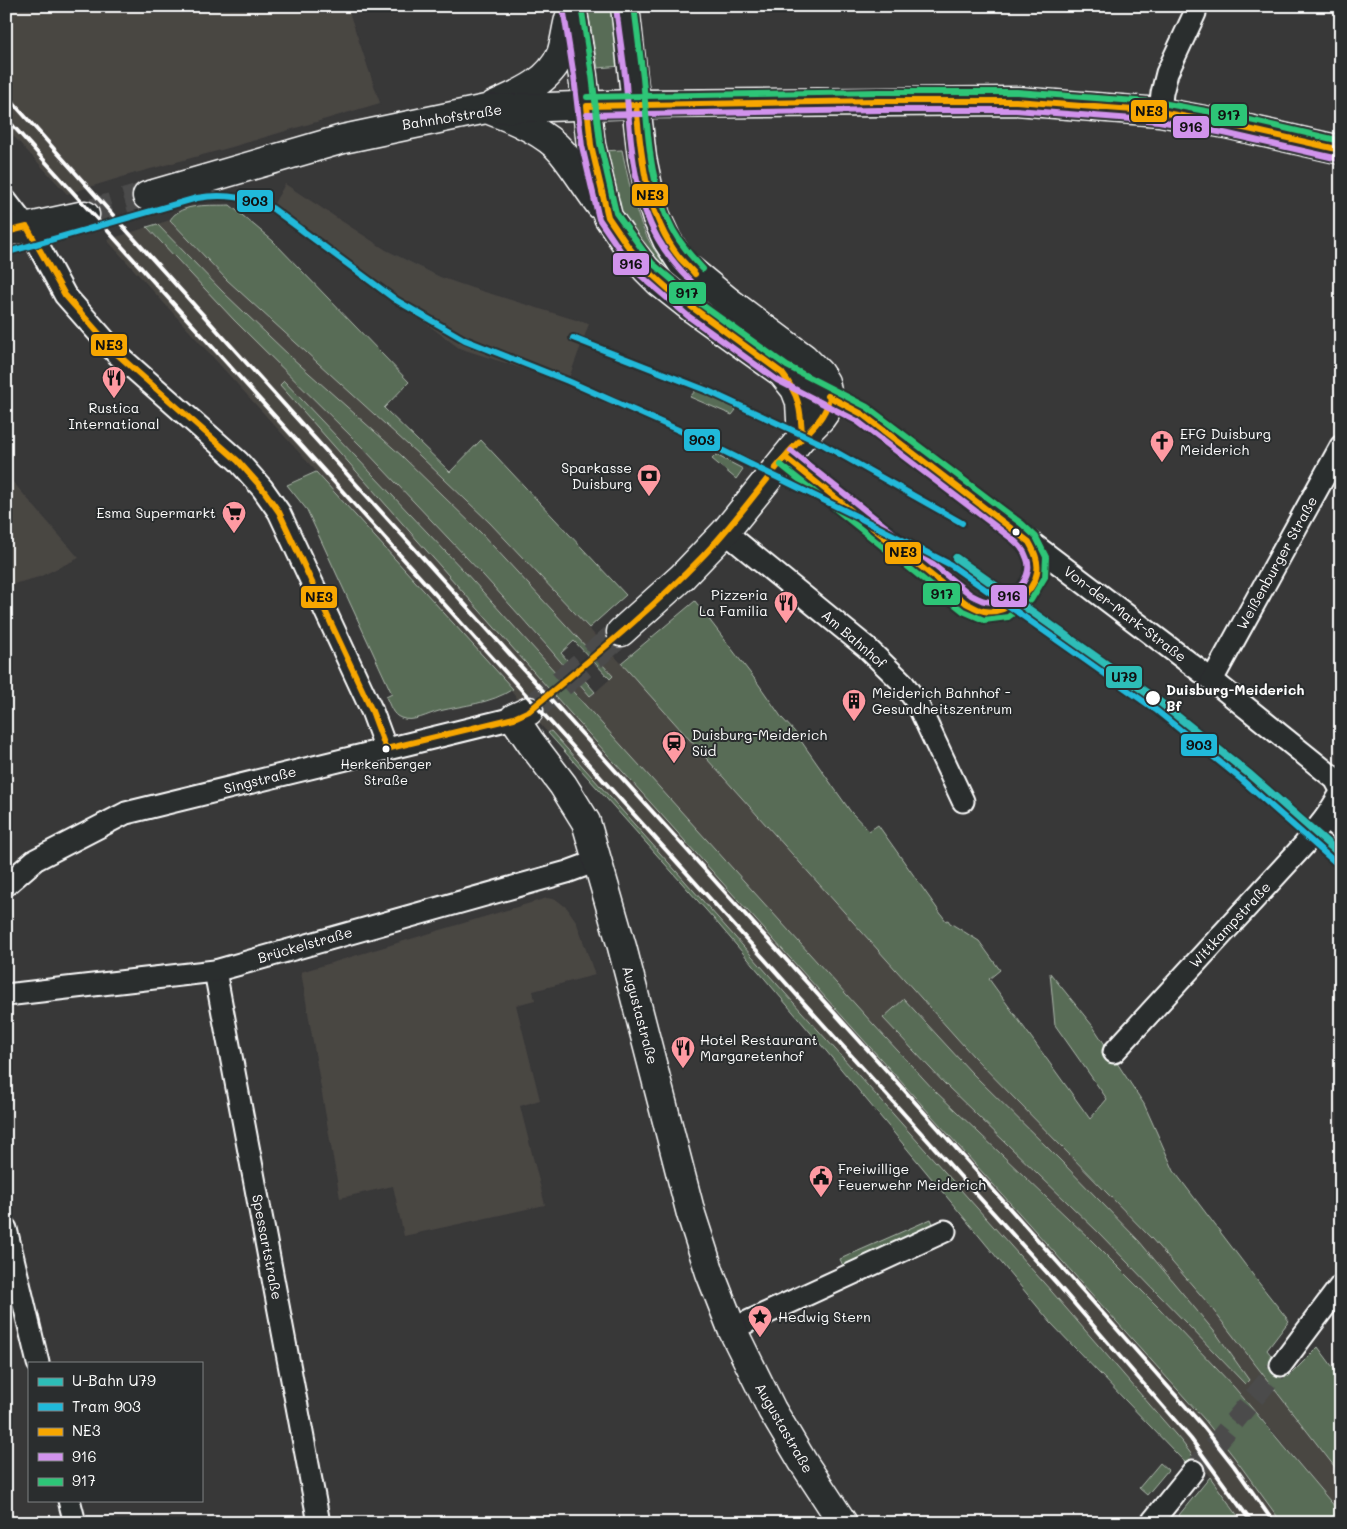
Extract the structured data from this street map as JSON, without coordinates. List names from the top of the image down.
{
  "streets": {
    "main road": ["Bahnhofstraße", "Von-der-Mark-Straße", "Augustastraße"],
    "street": [
      "Weißenburger Straße",
      "Am Bahnhof",
      "Singstraße",
      "Wittkampstraße",
      "Brückelstraße",
      "Spessartstraße"
    ]
  },
  "crossings": [
    ["Bahnhofstraße", "Von-der-Mark-Straße"],
    ["Weißenburger Straße", "Von-der-Mark-Straße"],
    ["Von-der-Mark-Straße", "Wittkampstraße"],
    ["Singstraße", "Augustastraße"],
    ["Brückelstraße", "Augustastraße"],
    ["Brückelstraße", "Spessartstraße"]
  ],
  "places": {
    "restaurant": ["Rustica International", "Pizzeria La Familia", "Hotel Restaurant Margaretenhof"],
    "church": ["EFG Duisburg Meiderich"],
    "bank": ["Sparkasse Duisburg"],
    "supermarket": ["Esma Supermarkt"],
    "other": ["Duisburg-Meiderich Bf", "Herkenberger Straße"],
    "building": ["Meiderich Bahnhof - Gesundheitszentrum"],
    "station": ["Duisburg-Meiderich Süd"],
    "public building": ["Freiwillige Feuerwehr Meiderich"],
    "place": ["Hedwig Stern"]
  },
  "lines": [
    "transit line 917",
    "transit line 916",
    "transit line NE3",
    "tram line 903",
    "metro line U79"
  ],
  "legend": [
    "U-Bahn U79",
    "Tram 903",
    "NE3",
    "916",
    "917"
  ]
}
